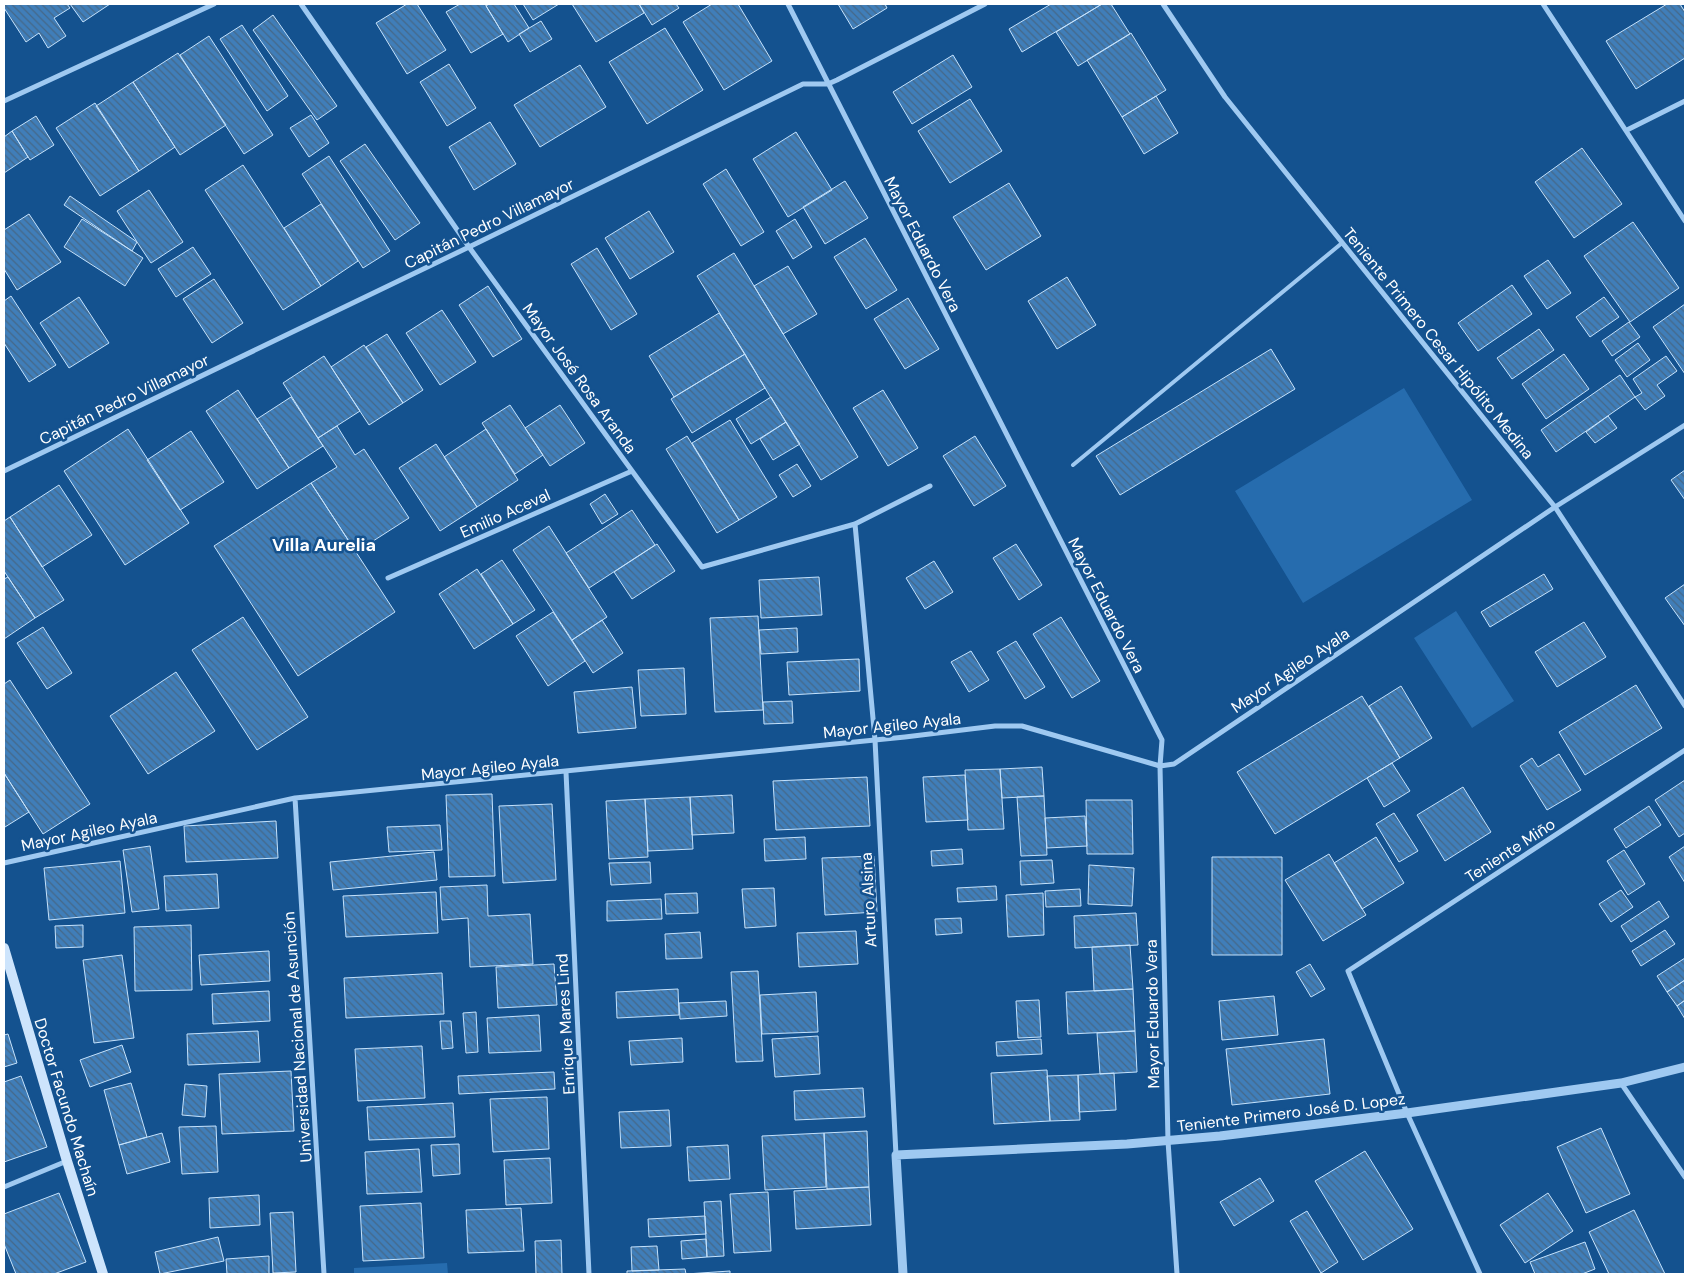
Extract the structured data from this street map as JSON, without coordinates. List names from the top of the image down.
{
  "streets": {
    "main road": ["Doctor Facundo Machaín"],
    "street": [
      "Capitán Pedro Villamayor",
      "Mayor Eduardo Vera",
      "Teniente Primero Cesar Hipólito Medina",
      "Mayor José Rosa Aranda",
      "Emilio Aceval",
      "Mayor Agileo Ayala",
      "Teniente Miño",
      "Arturo Alsina",
      "Enrique Mares Lind",
      "Universidad Nacional de Asunción",
      "Teniente Primero José D. Lopez"
    ]
  },
  "crossings": [
    ["Capitán Pedro Villamayor", "Mayor Eduardo Vera"],
    ["Capitán Pedro Villamayor", "Mayor José Rosa Aranda"],
    ["Mayor Eduardo Vera", "Mayor Agileo Ayala"],
    ["Mayor Eduardo Vera", "Teniente Primero José D. Lopez"],
    ["Teniente Primero Cesar Hipólito Medina", "Mayor Agileo Ayala"],
    ["Mayor José Rosa Aranda", "Emilio Aceval"],
    ["Mayor José Rosa Aranda", "Arturo Alsina"],
    ["Mayor Agileo Ayala", "Arturo Alsina"],
    ["Mayor Agileo Ayala", "Enrique Mares Lind"],
    ["Mayor Agileo Ayala", "Universidad Nacional de Asunción"],
    ["Teniente Miño", "Teniente Primero José D. Lopez"],
    ["Arturo Alsina", "Teniente Primero José D. Lopez"]
  ],
  "districts": ["Villa Aurelia"]
}
